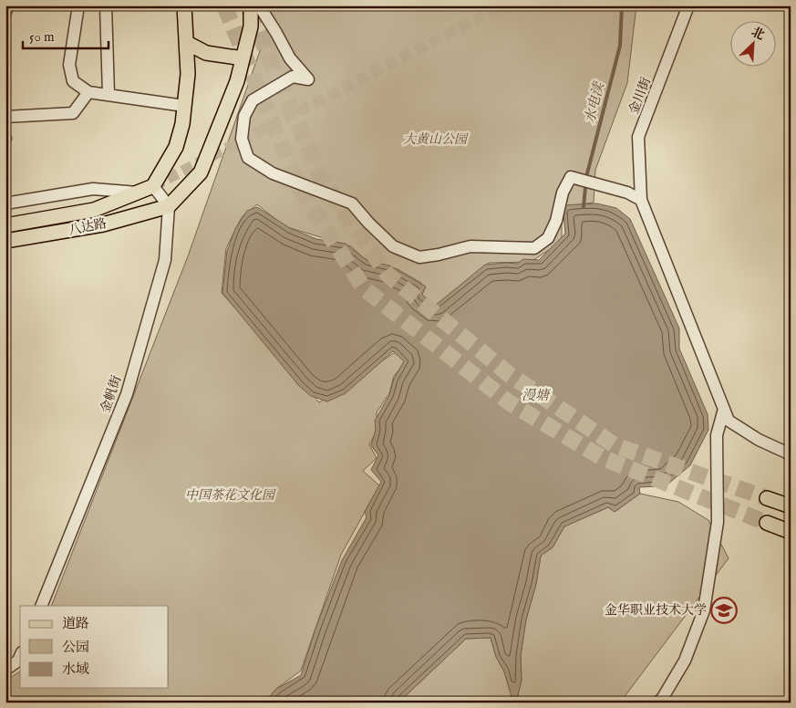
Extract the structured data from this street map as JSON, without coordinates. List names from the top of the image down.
{
  "streets": {
    "main road": ["八达路"],
    "street": ["金川街", "金帆街"]
  },
  "crossings": [
    ["八达路", "金帆街"]
  ],
  "water": ["水电渎", "漫塘"],
  "parks": ["大黄山公园", "中国茶花文化园"],
  "places": {
    "school or university": ["金华职业技术大学"]
  },
  "legend": ["道路", "公园", "水域"],
  "scale_bar": "50 m",
  "north": "top right"
}
